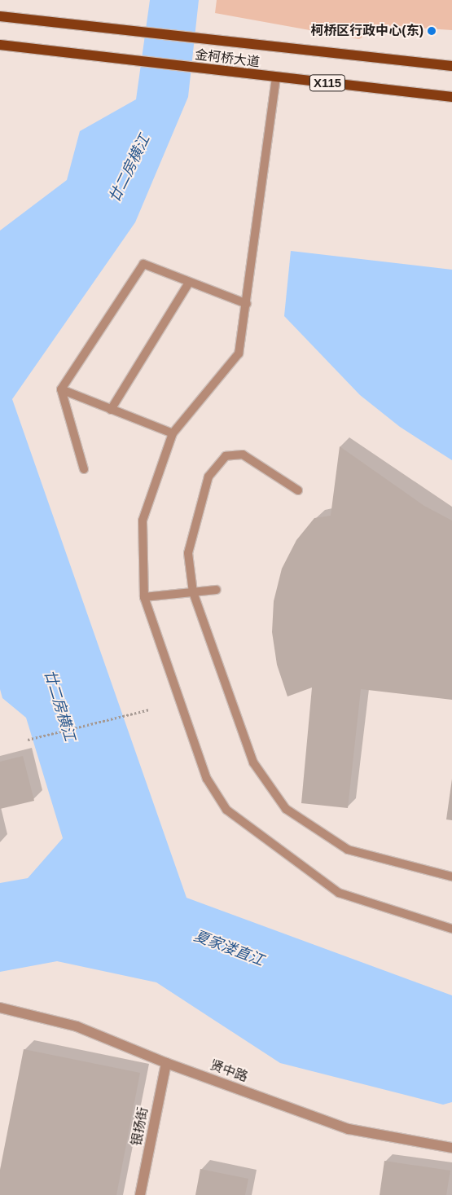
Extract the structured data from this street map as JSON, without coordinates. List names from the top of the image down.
{
  "streets": {
    "main road": ["金柯桥大道", "X115"],
    "street": ["贤中路", "银扬街"]
  },
  "crossings": [
    ["贤中路", "银扬街"]
  ],
  "water": ["廿二房横江", "夏家溇直江"],
  "places": ["柯桥区行政中心(东)"]
}
